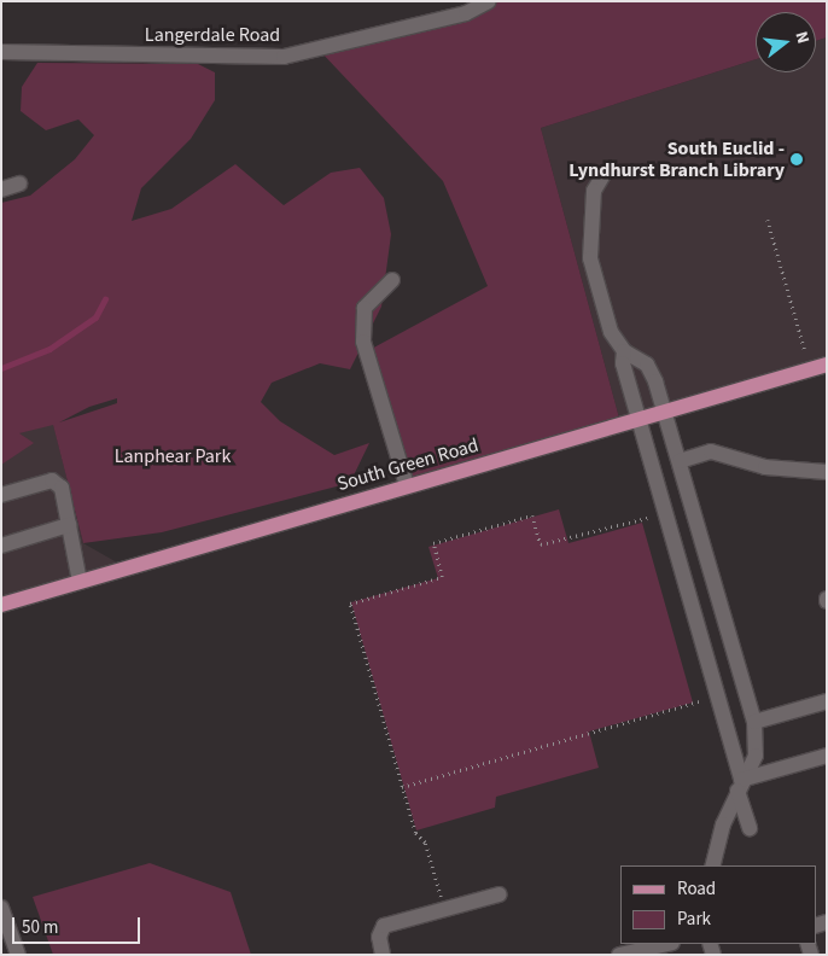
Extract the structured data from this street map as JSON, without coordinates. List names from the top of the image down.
{
  "streets": {
    "main road": ["South Green Road"],
    "street": ["Langerdale Road"]
  },
  "parks": ["Lanphear Park"],
  "places": ["South Euclid - Lyndhurst Branch Library"],
  "legend": ["Road", "Park"],
  "scale_bar": "50 m",
  "north": "right"
}
